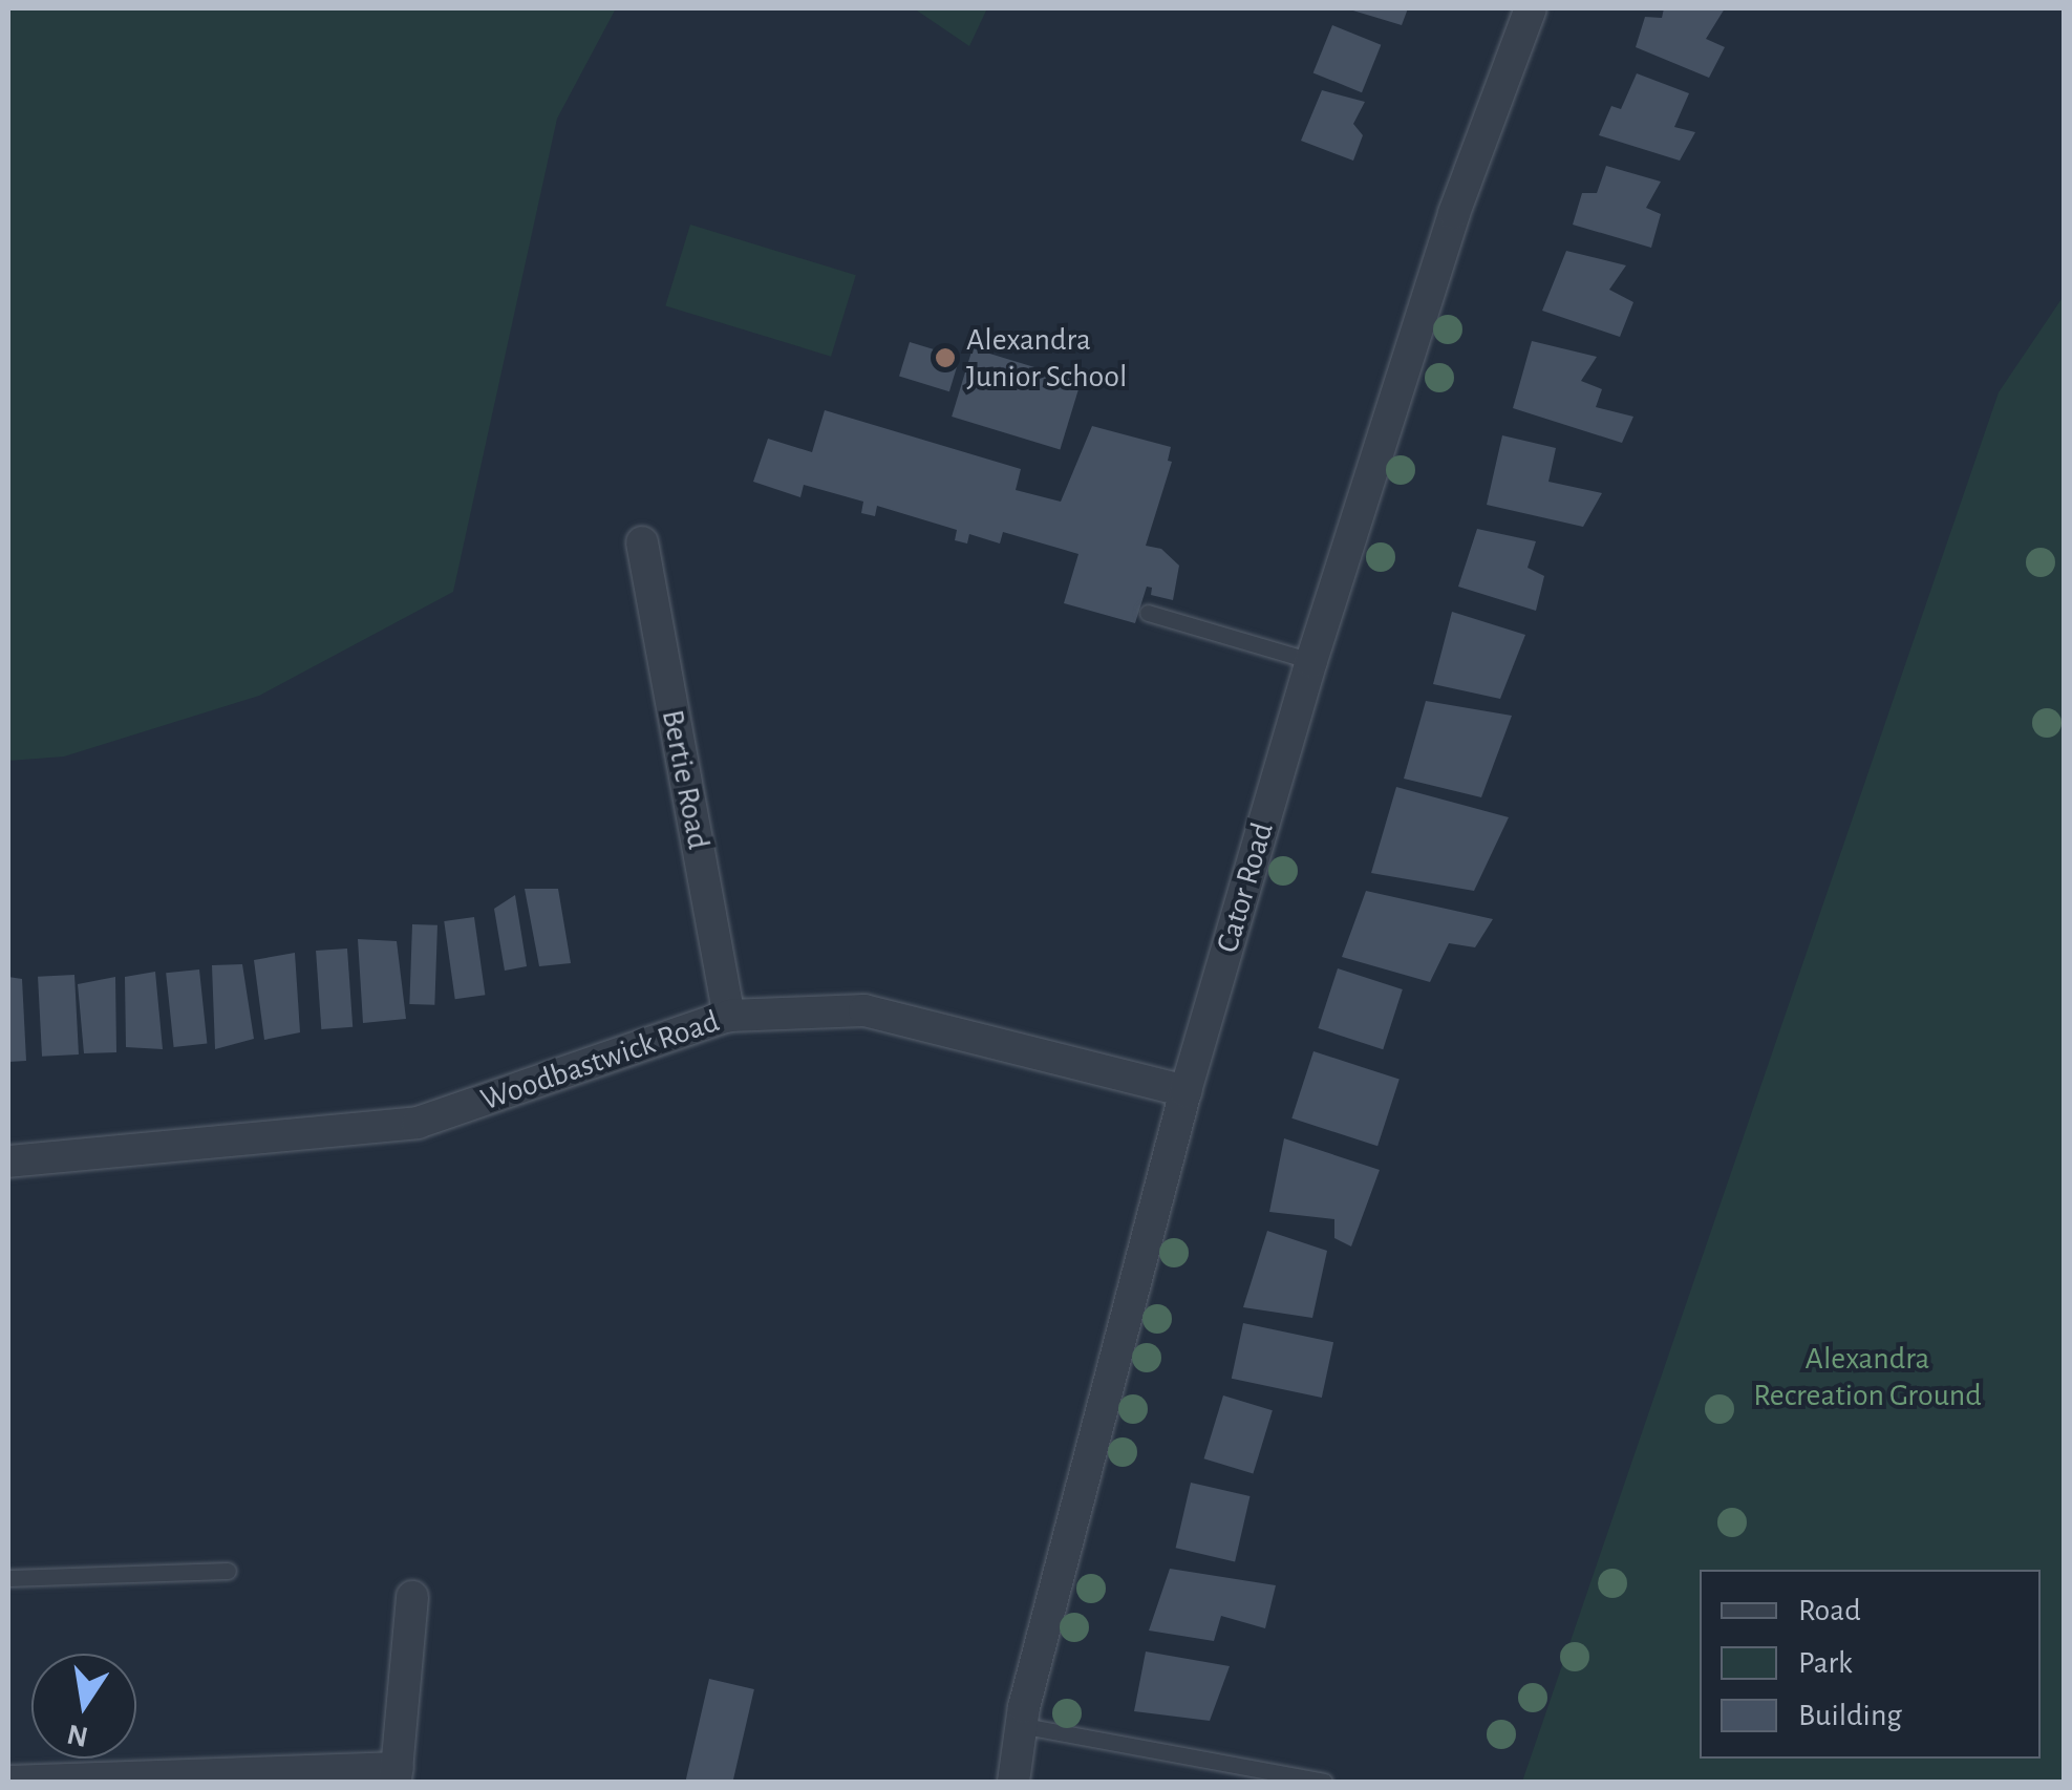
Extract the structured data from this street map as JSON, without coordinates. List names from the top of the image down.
{
  "streets": {
    "street": ["Bertie Road", "Cator Road", "Woodbastwick Road"]
  },
  "crossings": [
    ["Bertie Road", "Woodbastwick Road"],
    ["Cator Road", "Woodbastwick Road"]
  ],
  "parks": ["Alexandra Recreation Ground"],
  "places": ["Alexandra Junior School"],
  "legend": ["Road", "Park", "Building"],
  "north": "bottom"
}
